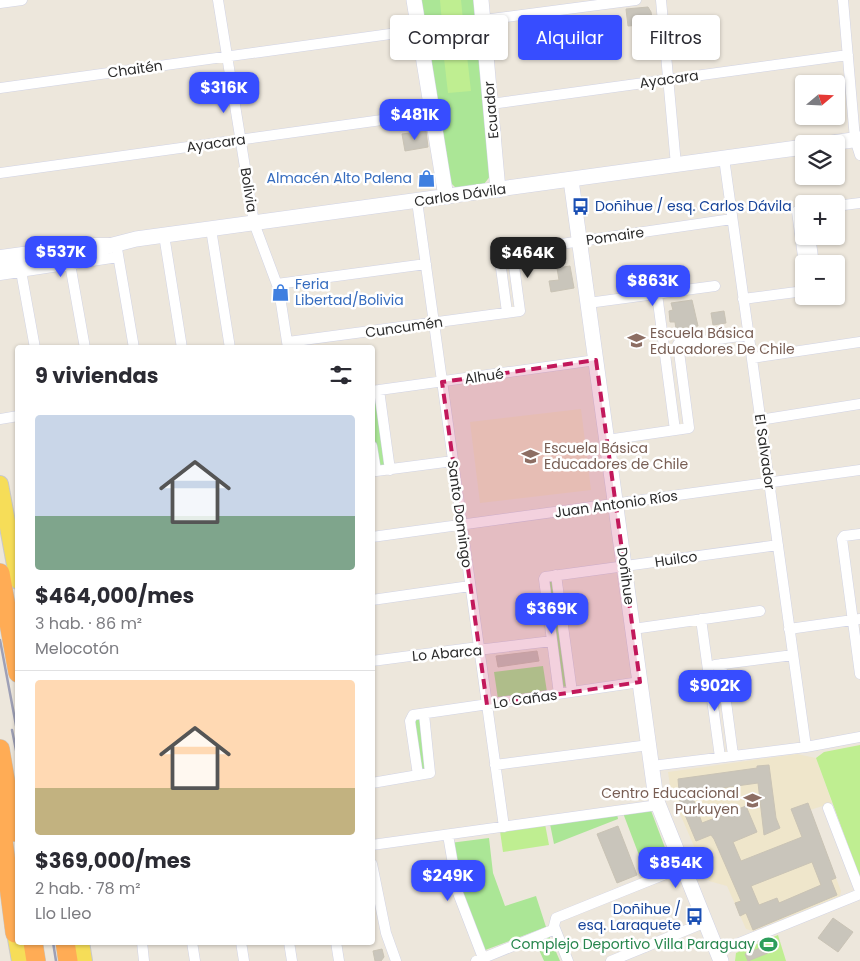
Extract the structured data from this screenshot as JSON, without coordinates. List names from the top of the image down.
{
  "streets": {
    "street": [
      "Chaitén",
      "Ayacara",
      "Ecuador",
      "Bolivia",
      "Carlos Dávila",
      "Pomaire",
      "Cuncumén",
      "Alhué",
      "El Salvador",
      "Juan Antonio Ríos",
      "Santo Domingo",
      "Huilco",
      "Doñihue",
      "Lo Abarca",
      "Lo Cañas"
    ]
  },
  "crossings": [
    ["Chaitén", "Bolivia"],
    ["Ayacara", "Ecuador"],
    ["Ayacara", "Bolivia"],
    ["Ecuador", "Carlos Dávila"],
    ["Bolivia", "Carlos Dávila"],
    ["Bolivia", "Cuncumén"],
    ["Carlos Dávila", "El Salvador"],
    ["Carlos Dávila", "Santo Domingo"],
    ["Carlos Dávila", "Doñihue"],
    ["Pomaire", "Cuncumén"],
    ["Pomaire", "El Salvador"],
    ["Pomaire", "Doñihue"],
    ["Cuncumén", "Santo Domingo"],
    ["Alhué", "Santo Domingo"],
    ["Alhué", "Doñihue"],
    ["El Salvador", "Juan Antonio Ríos"],
    ["El Salvador", "Huilco"],
    ["Juan Antonio Ríos", "Santo Domingo"],
    ["Juan Antonio Ríos", "Doñihue"],
    ["Santo Domingo", "Lo Abarca"],
    ["Santo Domingo", "Lo Cañas"],
    ["Huilco", "Doñihue"],
    ["Huilco", "Lo Abarca"],
    ["Doñihue", "Lo Cañas"]
  ],
  "places": {
    "shop": ["Almacén Alto Palena", "Feria Libertad/Bolivia"],
    "bus stop": ["Doñihue / esq. Carlos Dávila", "Doñihue / esq. Laraquete"],
    "school or university": ["Escuela Básica Educadores De Chile", "Escuela Básica Educadores de Chile", "Centro Educacional Purkuyen"],
    "sports": ["Complejo Deportivo Villa Paraguay"]
  },
  "north": "right",
  "page": {
    "chip": ["Comprar", "Alquilar", "Filtros"],
    "price": [
      "$316K",
      "$481K",
      "$537K",
      "$464K",
      "$863K",
      "$369K",
      "$902K",
      "$854K",
      "$249K"
    ],
    "map_buttons": ["+", "−"],
    "heading": "9 viviendas",
    "list": [
      {
        "name": "$464,000/mes",
        "note": "3 hab. · 86 m² · Melocotón"
      },
      {
        "name": "$369,000/mes",
        "note": "2 hab. · 78 m² · Llo Lleo"
      }
    ]
  }
}
